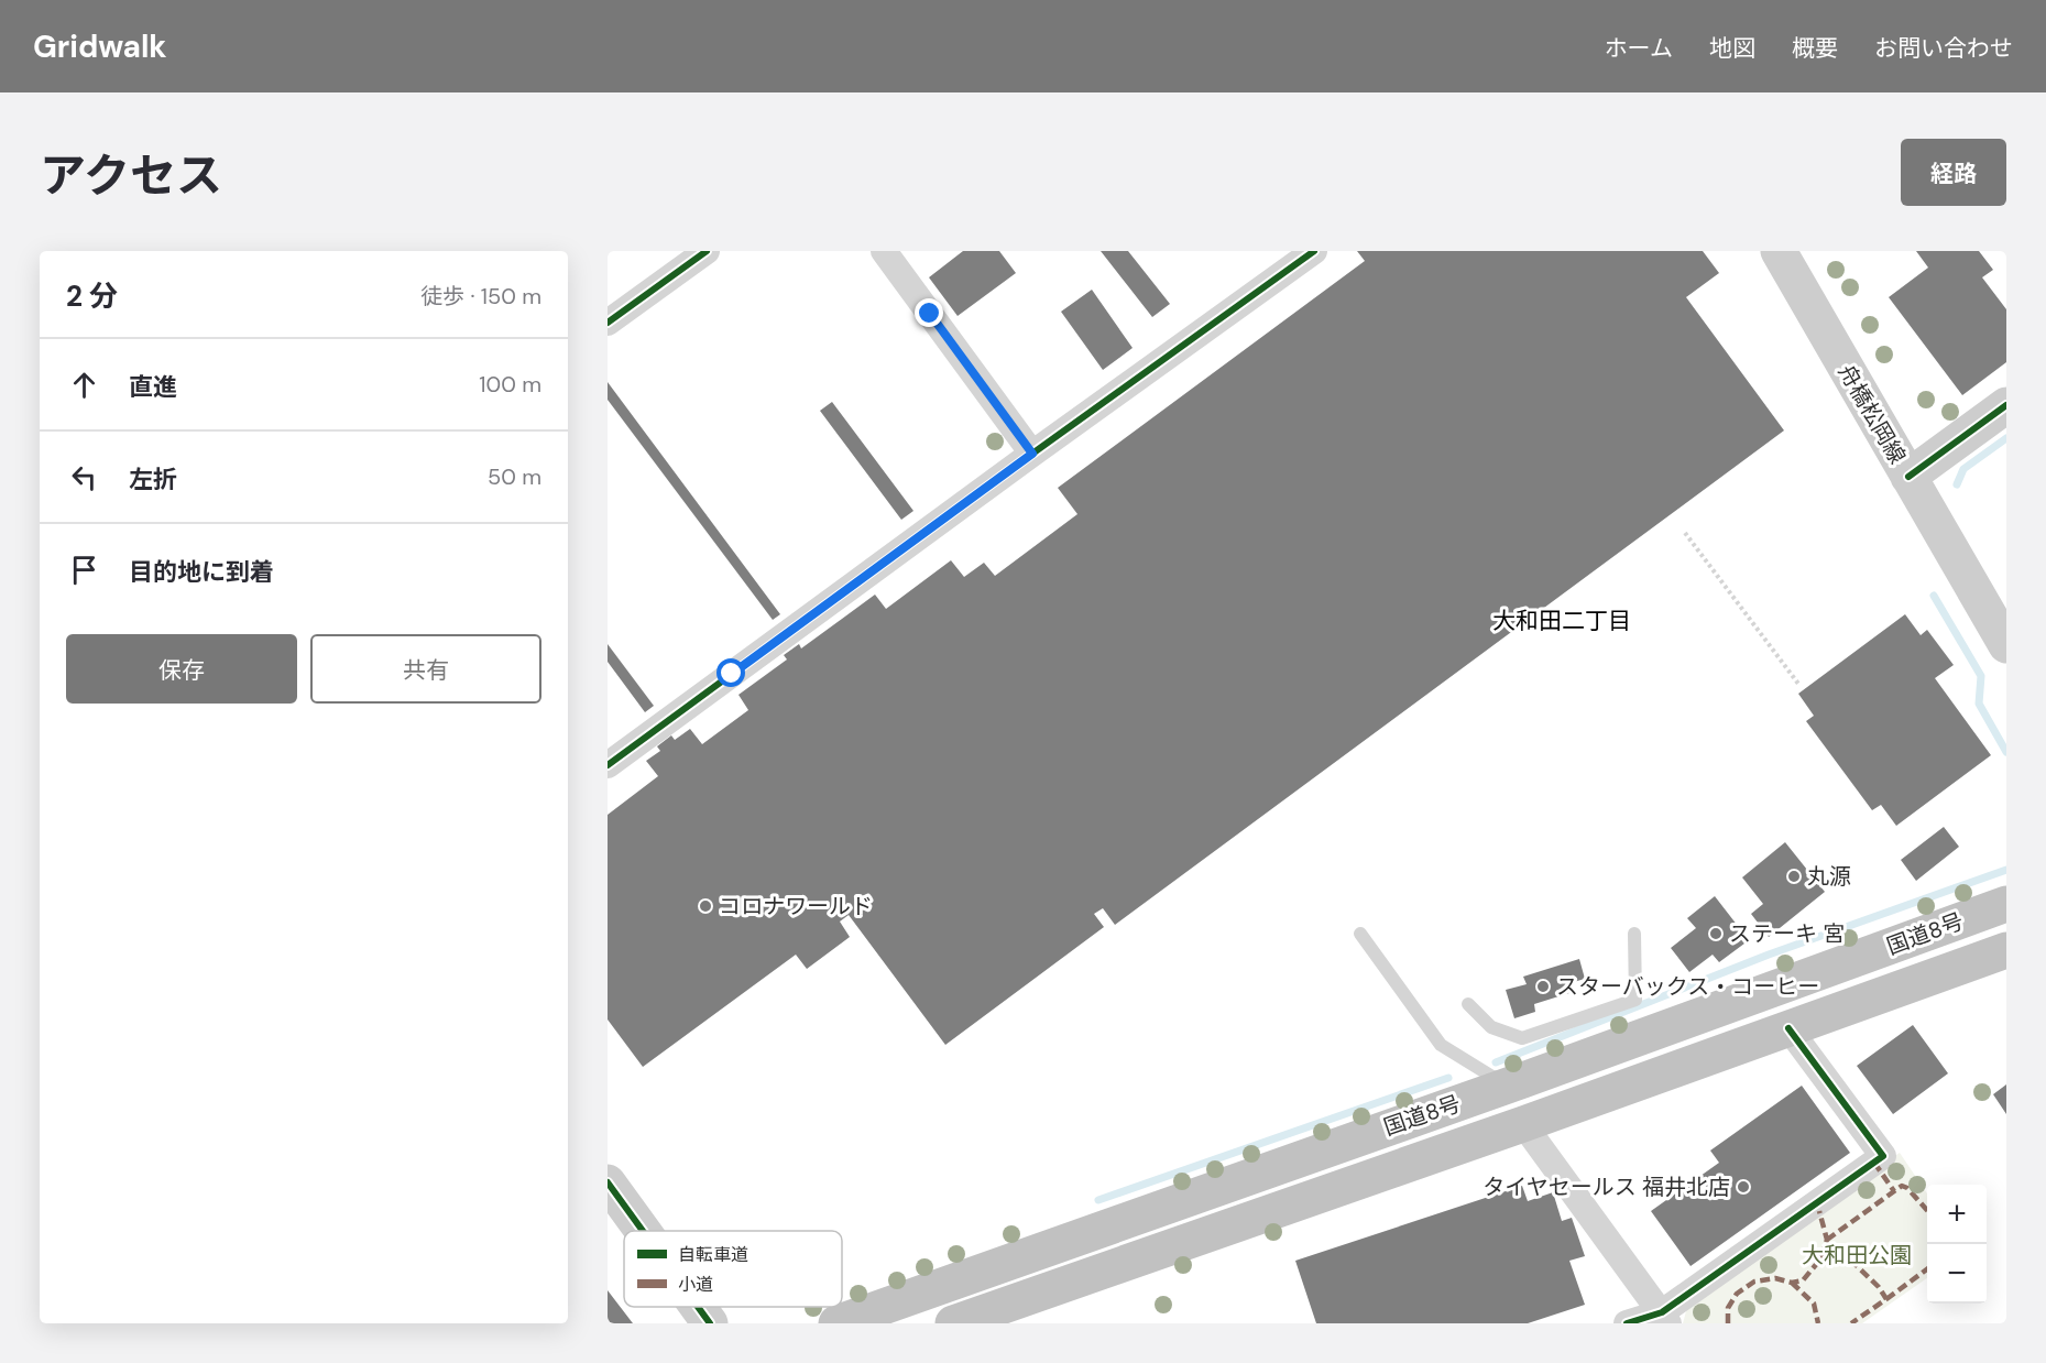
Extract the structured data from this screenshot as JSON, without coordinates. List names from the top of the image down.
{
  "streets": {
    "highway": ["国道8号"],
    "main road": ["舟橋松岡線"]
  },
  "districts": ["大和田二丁目"],
  "parks": ["大和田公園"],
  "places": [
    "丸源",
    "コロナワールド",
    "ステーキ 宮",
    "スターバックス・コーヒー",
    "タイヤセールス 福井北店"
  ],
  "legend": ["自転車道", "小道"],
  "page": {
    "header": "Gridwalk",
    "nav": [
      "ホーム",
      "地図",
      "概要",
      "お問い合わせ"
    ],
    "title": "アクセス",
    "buttons": [
      "経路",
      ["保存", "共有"]
    ],
    "heading": ["2 分", "徒歩 · 150 m"],
    "list": [
      ["直進", "100 m"],
      ["左折", "50 m"],
      "目的地に到着"
    ],
    "map_buttons": ["+", "−"]
  }
}
